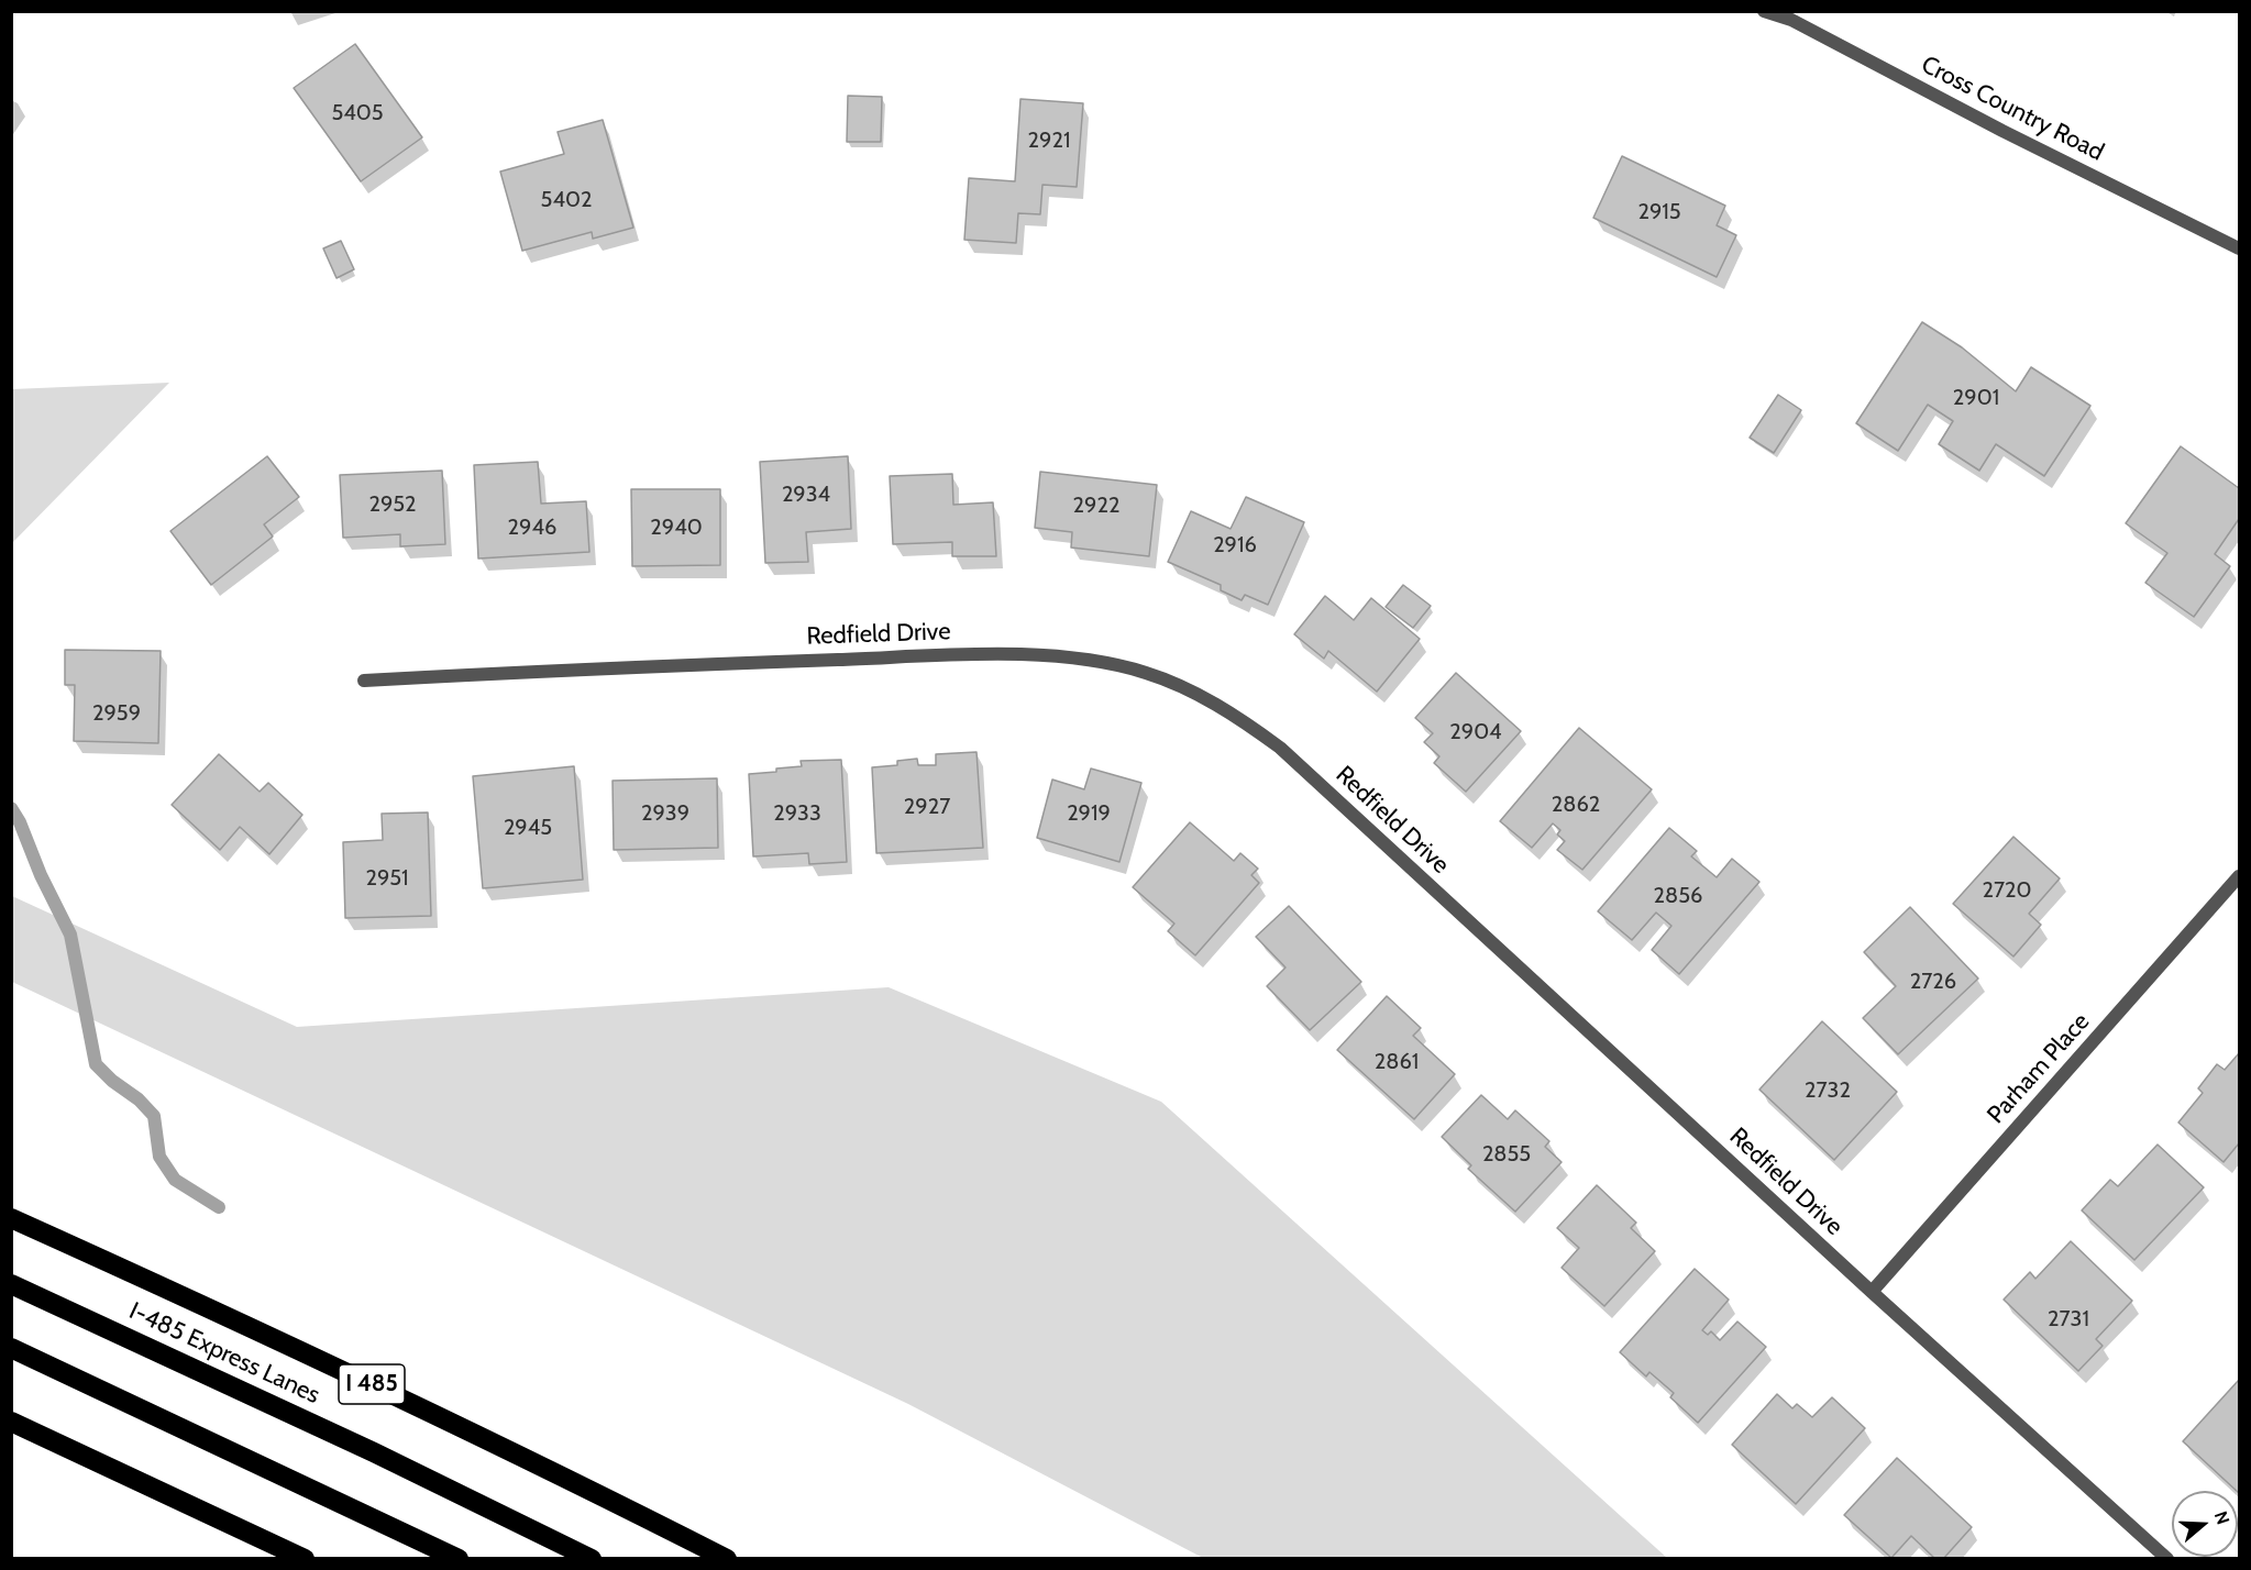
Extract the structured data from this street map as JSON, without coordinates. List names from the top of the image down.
{
  "streets": {
    "highway": ["I-485 Express Lanes", "I 485"],
    "street": ["Cross Country Road", "Redfield Drive", "Parham Place"]
  },
  "crossings": [
    ["Redfield Drive", "Parham Place"]
  ],
  "house_numbers": [
    "5405",
    "2921",
    "5402",
    "2915",
    "2901",
    "2934",
    "2952",
    "2922",
    "2946",
    "2940",
    "2916",
    "2959",
    "2904",
    "2862",
    "2927",
    "2939",
    "2933",
    "2919",
    "2945",
    "2951",
    "2720",
    "2856",
    "2726",
    "2861",
    "2732",
    "2855",
    "2731"
  ],
  "north": "right"
}
